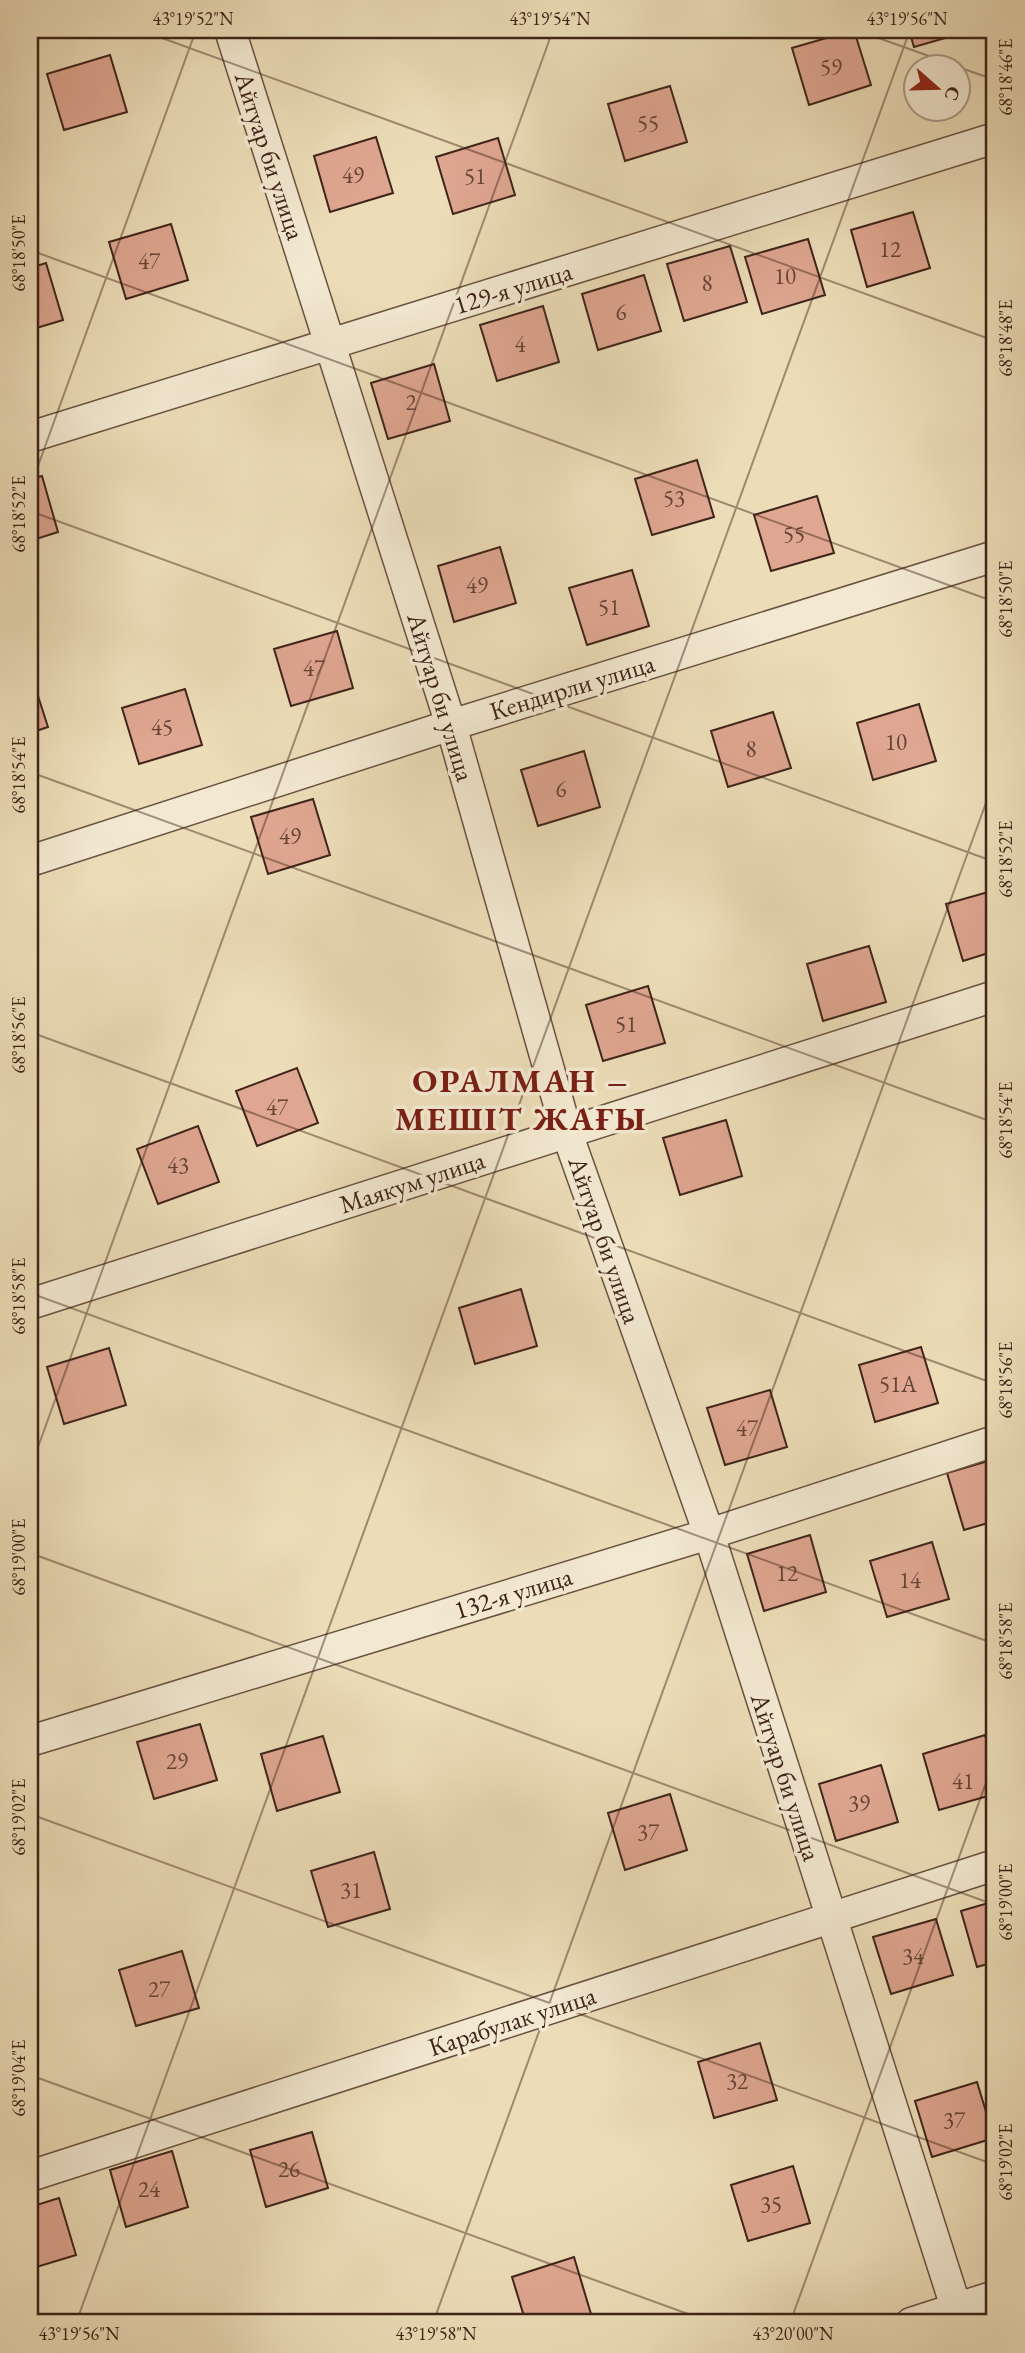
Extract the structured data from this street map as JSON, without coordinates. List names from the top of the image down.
{
  "streets": {
    "street": [
      "Айтуар би улица",
      "129-я улица",
      "Кендирли улица",
      "Маякум улица",
      "132-я улица",
      "Карабулак улица"
    ]
  },
  "crossings": [
    ["Айтуар би улица", "129-я улица"],
    ["Айтуар би улица", "Кендирли улица"],
    ["Айтуар би улица", "Маякум улица"],
    ["Айтуар би улица", "132-я улица"],
    ["Айтуар би улица", "Карабулак улица"]
  ],
  "districts": ["ОРАЛМАН – МЕШІТ ЖАҒЫ"],
  "house_numbers": [
    "59",
    "55",
    "49",
    "51",
    "12",
    "47",
    "10",
    "8",
    "6",
    "4",
    "2",
    "53",
    "55",
    "49",
    "51",
    "47",
    "45",
    "10",
    "8",
    "6",
    "49",
    "51",
    "47",
    "43",
    "51A",
    "47",
    "12",
    "14",
    "29",
    "41",
    "39",
    "37",
    "31",
    "34",
    "27",
    "32",
    "37",
    "26",
    "24",
    "35"
  ],
  "north": "right",
  "coordinates": [
    "43°19'52\"N",
    "43°19'54\"N",
    "43°19'56\"N",
    "68°18'46\"E",
    "68°18'50\"E",
    "68°18'48\"E",
    "68°18'52\"E",
    "68°18'54\"E",
    "68°18'56\"E",
    "68°18'58\"E",
    "68°19'00\"E",
    "68°19'02\"E",
    "68°19'04\"E",
    "43°19'58\"N",
    "43°20'00\"N"
  ]
}
